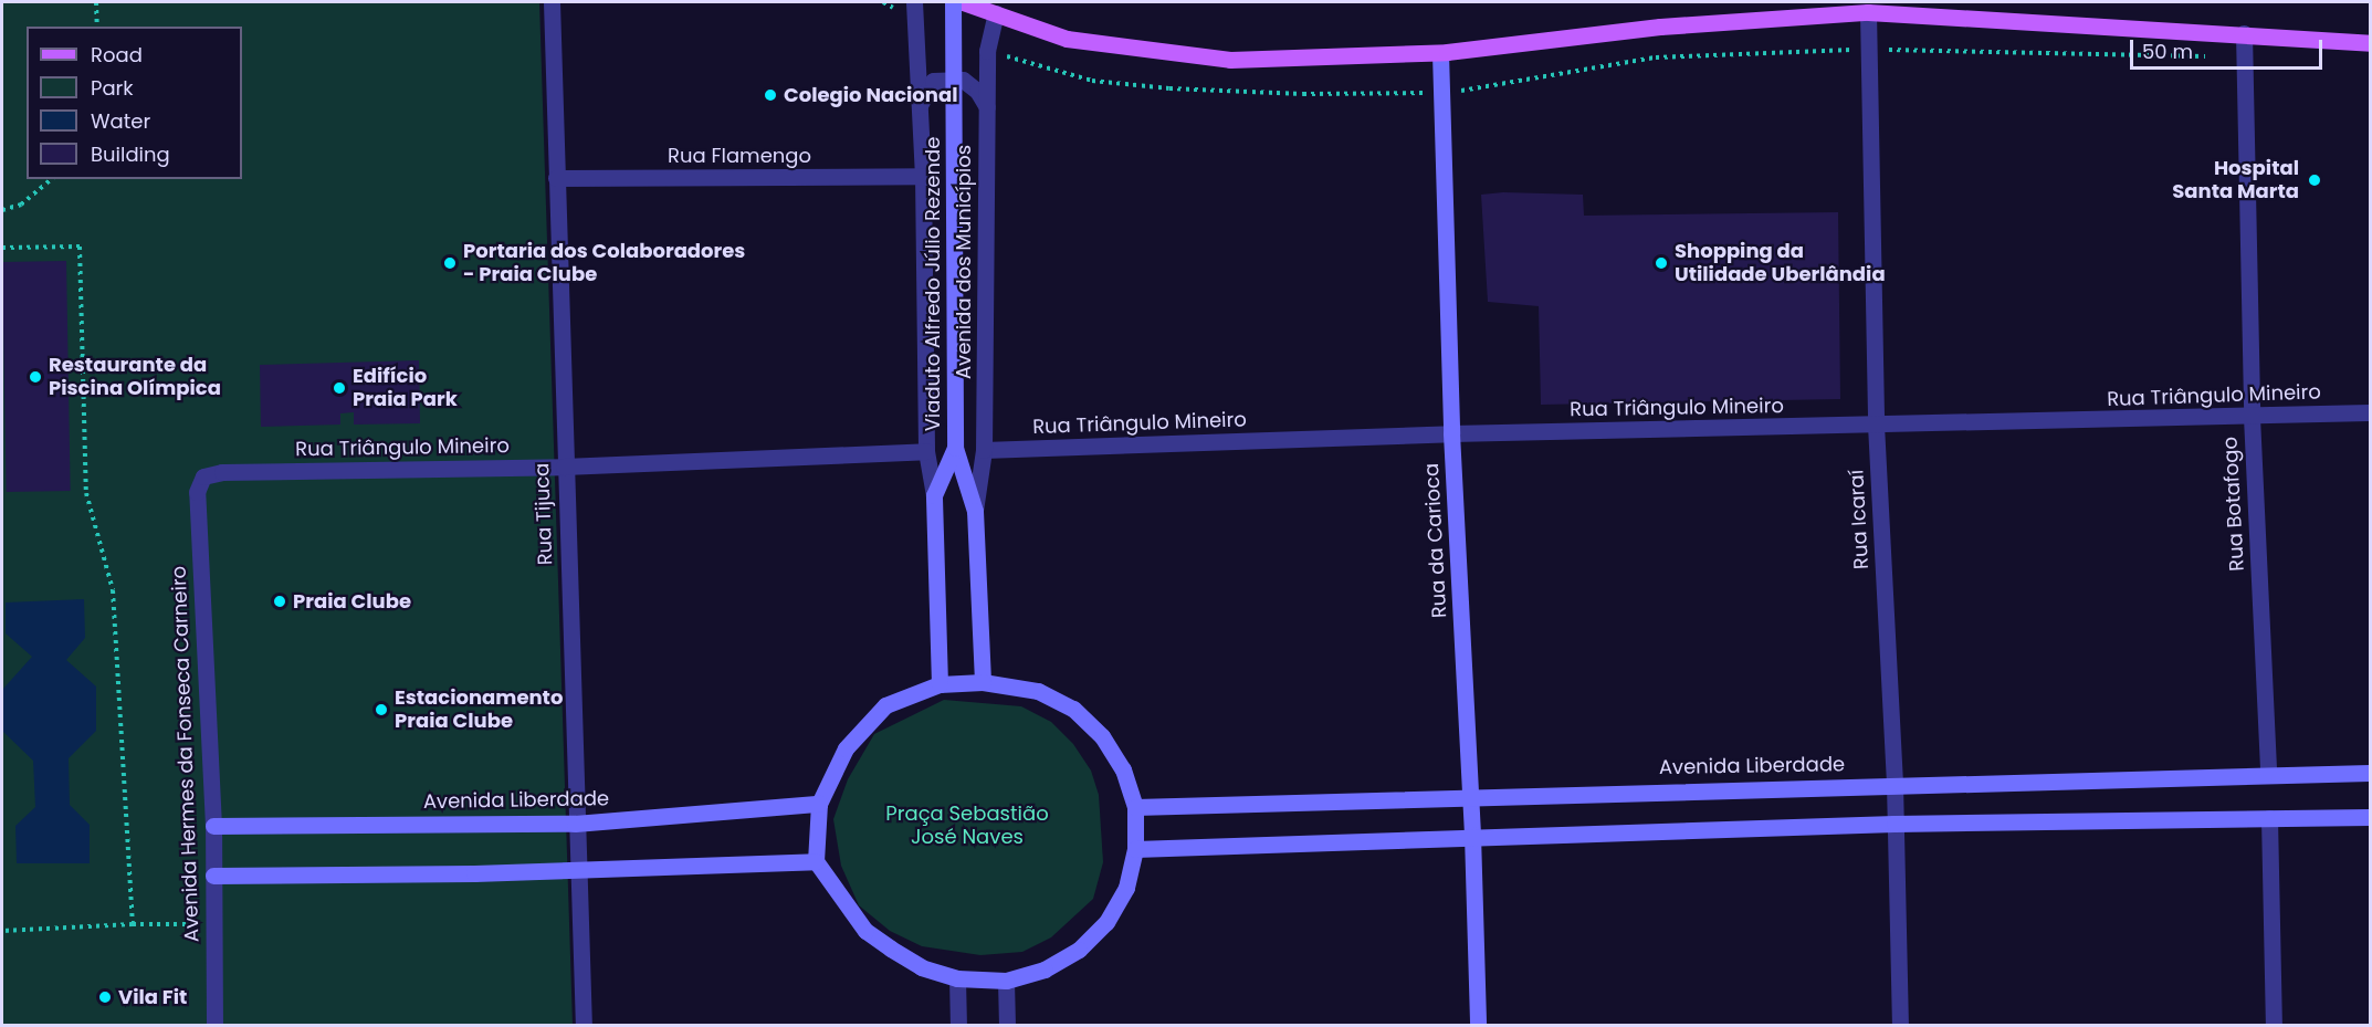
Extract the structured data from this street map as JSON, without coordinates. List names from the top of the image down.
{
  "streets": {
    "street": [
      "Rua Flamengo",
      "Avenida dos Municípios",
      "Viaduto Alfredo Júlio Rezende",
      "Rua Triângulo Mineiro",
      "Rua Botafogo",
      "Rua Tijuca",
      "Rua Icaraí",
      "Rua da Carioca",
      "Avenida Hermes da Fonseca Carneiro",
      "Avenida Liberdade"
    ]
  },
  "crossings": [
    ["Rua Flamengo", "Avenida dos Municípios"],
    ["Rua Flamengo", "Rua Tijuca"],
    ["Avenida dos Municípios", "Viaduto Alfredo Júlio Rezende"],
    ["Avenida dos Municípios", "Rua Triângulo Mineiro"],
    ["Rua Triângulo Mineiro", "Rua Botafogo"],
    ["Rua Triângulo Mineiro", "Rua Tijuca"],
    ["Rua Triângulo Mineiro", "Rua Icaraí"],
    ["Rua Triângulo Mineiro", "Rua da Carioca"],
    ["Rua Triângulo Mineiro", "Avenida Hermes da Fonseca Carneiro"],
    ["Rua Botafogo", "Avenida Liberdade"],
    ["Rua Tijuca", "Avenida Liberdade"],
    ["Rua Icaraí", "Avenida Liberdade"],
    ["Rua da Carioca", "Avenida Liberdade"],
    ["Avenida Hermes da Fonseca Carneiro", "Avenida Liberdade"]
  ],
  "parks": ["Praça Sebastião José Naves"],
  "places": [
    "Colegio Nacional",
    "Hospital Santa Marta",
    "Portaria dos Colaboradores - Praia Clube",
    "Shopping da Utilidade Uberlândia",
    "Restaurante da Piscina Olímpica",
    "Edifício Praia Park",
    "Praia Clube",
    "Estacionamento Praia Clube",
    "Vila Fit"
  ],
  "legend": [
    "Road",
    "Park",
    "Water",
    "Building"
  ],
  "scale_bar": "50 m"
}
